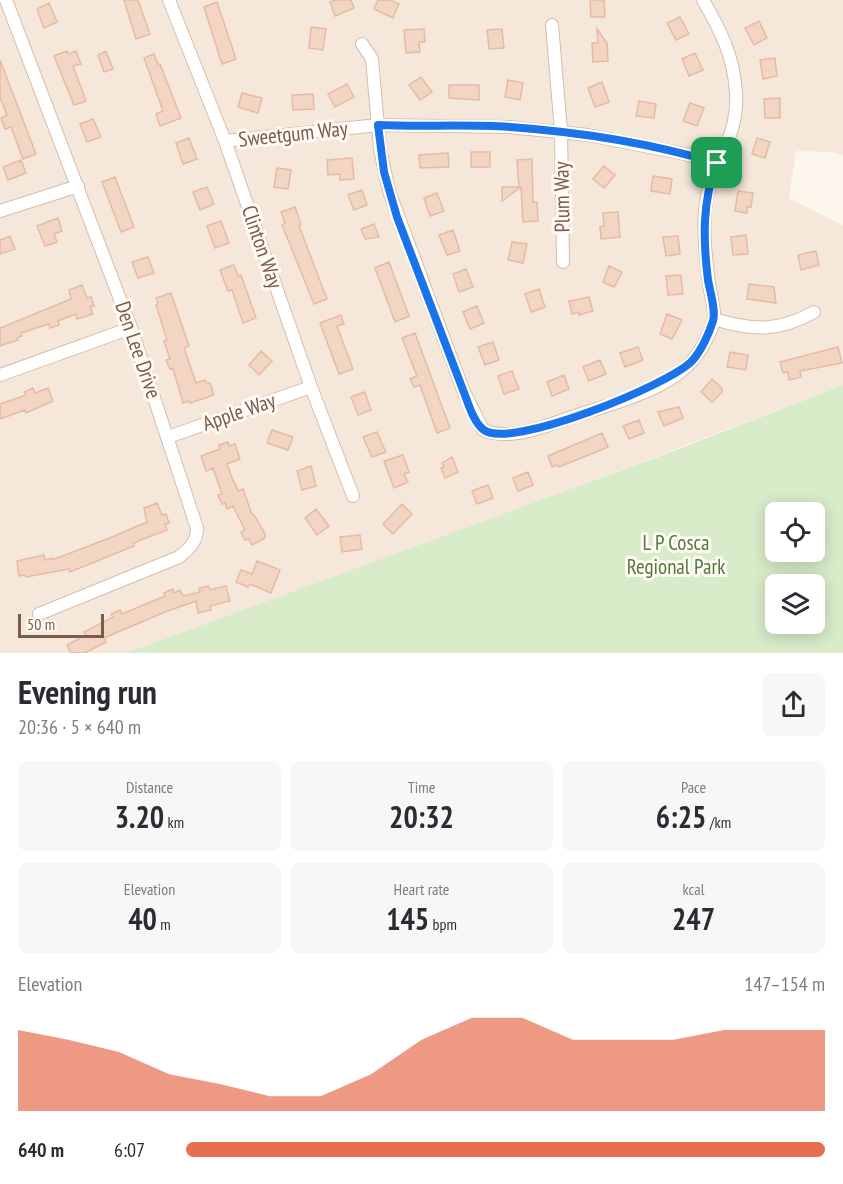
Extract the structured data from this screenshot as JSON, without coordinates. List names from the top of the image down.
{
  "streets": {
    "street": [
      "Sweetgum Way",
      "Plum Way",
      "Clinton Way",
      "Den Lee Drive",
      "Apple Way"
    ]
  },
  "crossings": [
    ["Sweetgum Way", "Plum Way"],
    ["Sweetgum Way", "Clinton Way"],
    ["Clinton Way", "Apple Way"],
    ["Den Lee Drive", "Apple Way"]
  ],
  "parks": ["L P Cosca Regional Park"],
  "scale_bar": "50 m",
  "page": {
    "scale": "50 m",
    "heading": ["Evening run", "20:36 · 5 × 640 m"],
    "stats": [
      ["Distance", "3.20 km"],
      ["Time", "20:32"],
      ["Pace", "6:25 /km"],
      ["Elevation", "40 m"],
      ["Heart rate", "145 bpm"],
      ["kcal", "247"]
    ],
    "chart": ["Elevation", "147–154 m"],
    "list": [
      {
        "name": "640 m",
        "note": "6:07"
      }
    ]
  }
}
